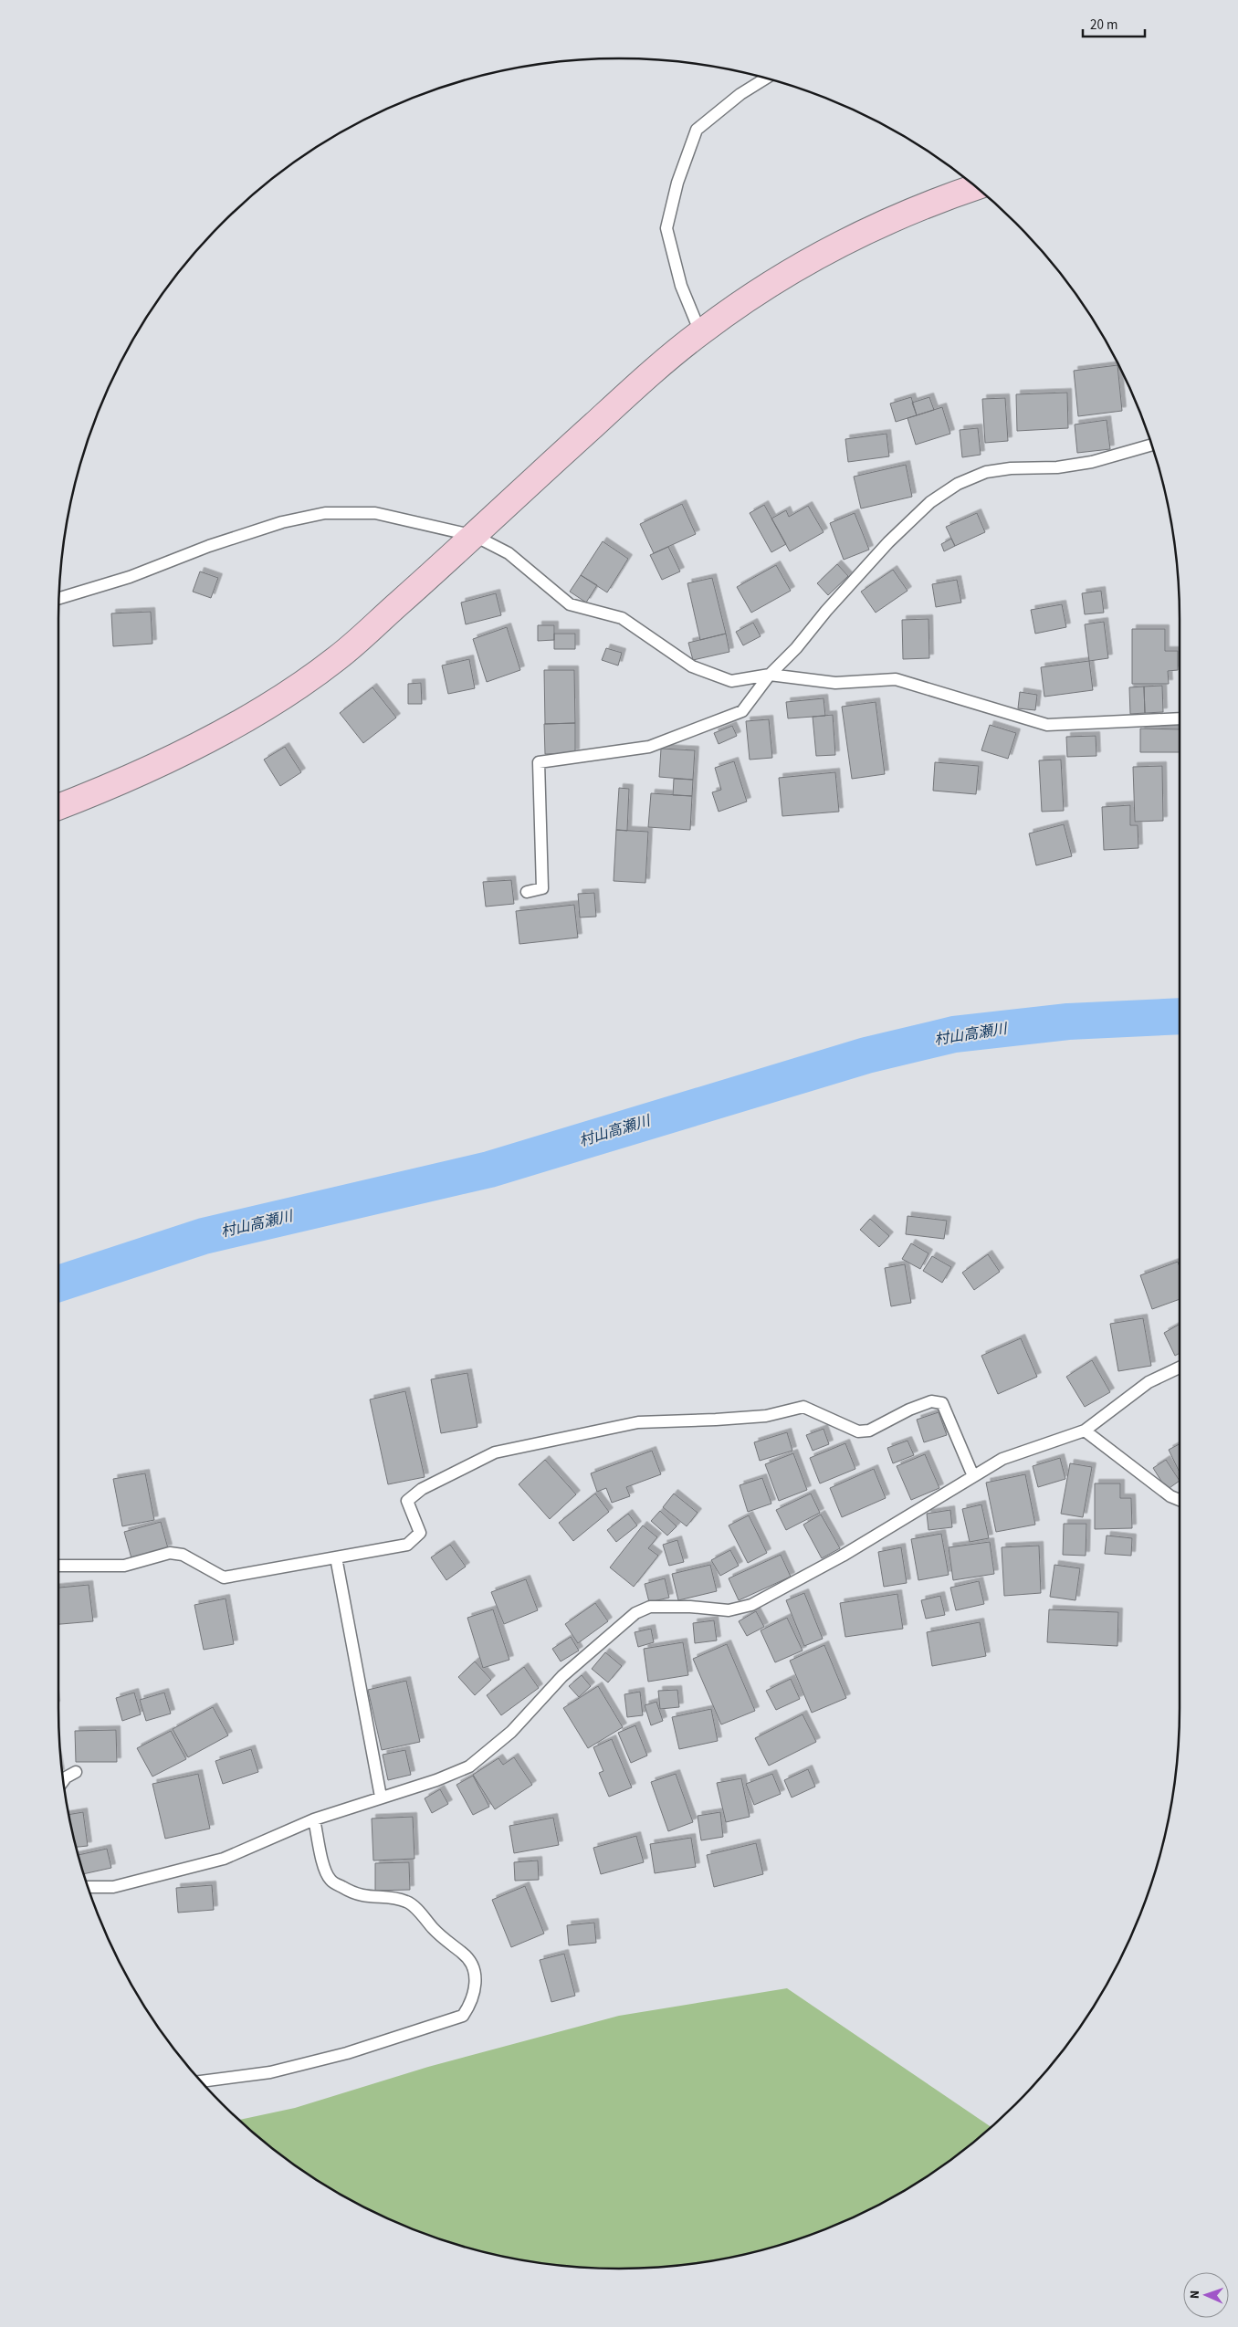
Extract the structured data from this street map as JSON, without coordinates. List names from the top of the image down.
{
  "water": ["村山高瀬川"],
  "scale_bar": "20 m",
  "north": "left"
}
